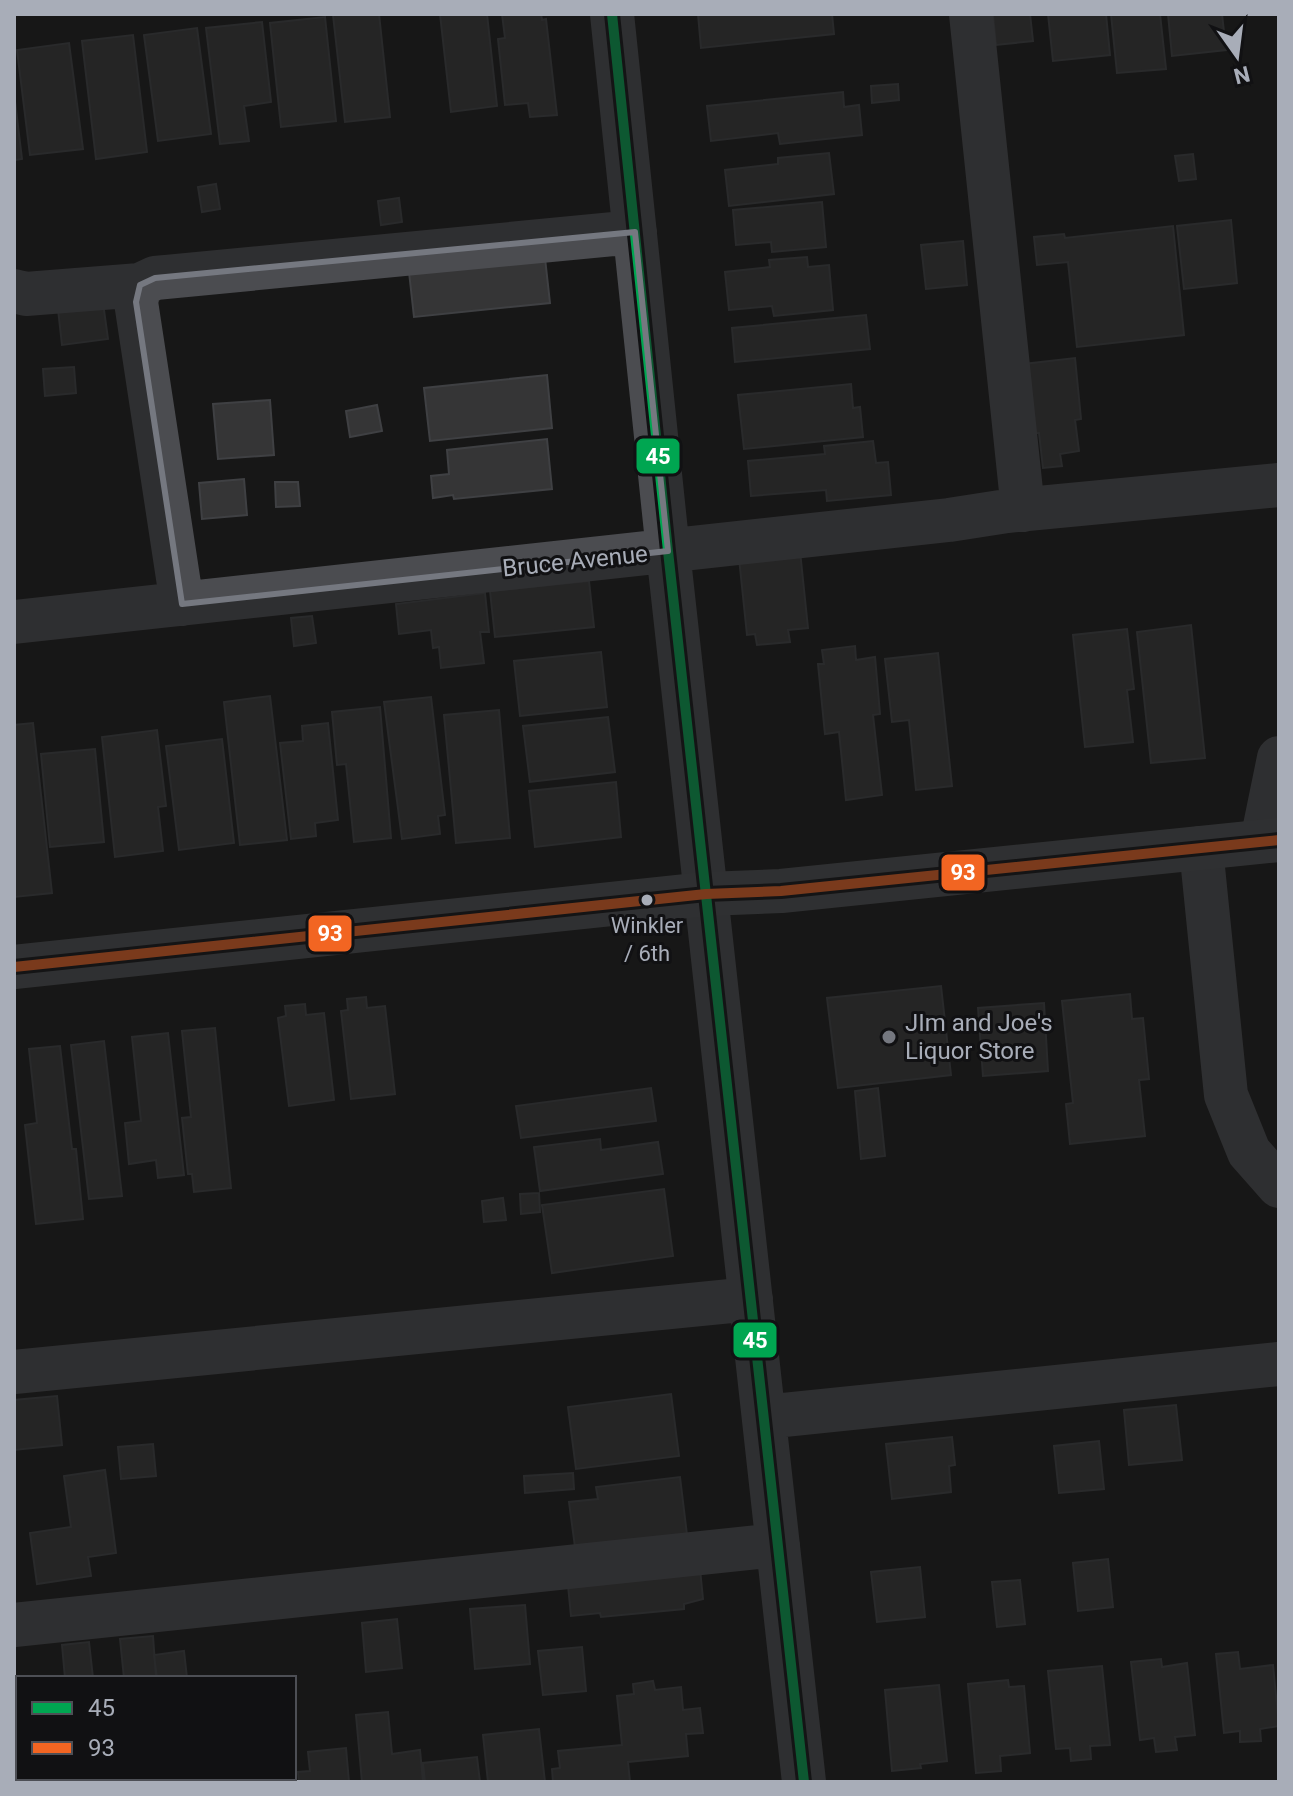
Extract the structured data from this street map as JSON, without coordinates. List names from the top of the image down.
{
  "streets": {
    "street": ["Bruce Avenue"]
  },
  "places": ["Winkler / 6th", "JIm and Joe's Liquor Store"],
  "lines": ["transit line 45", "transit line 93"],
  "legend": ["45", "93"],
  "north": "bottom"
}
